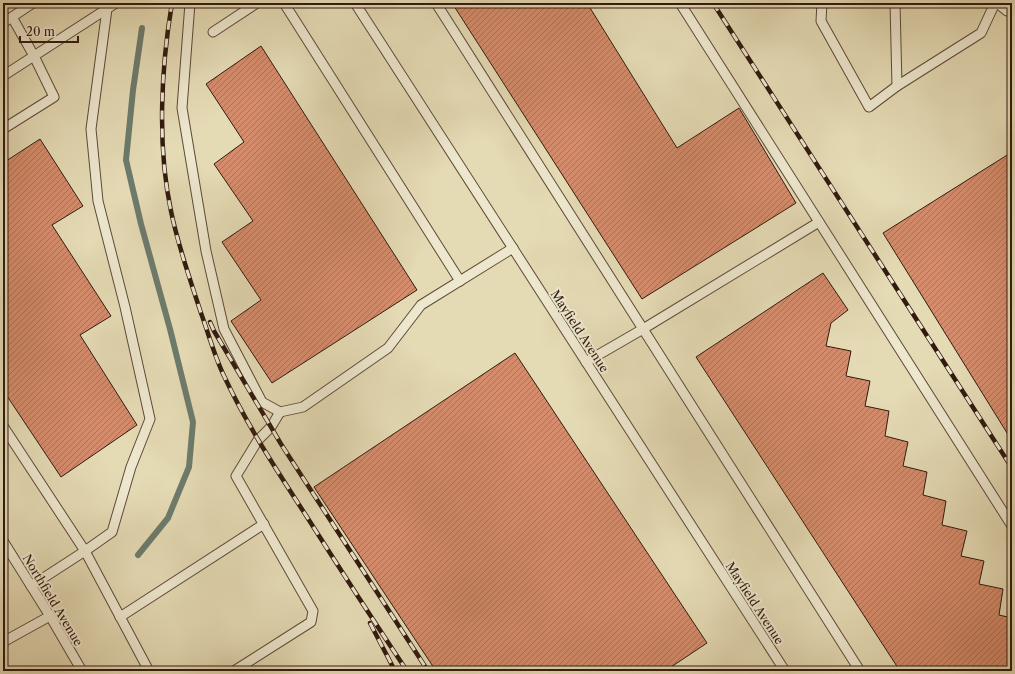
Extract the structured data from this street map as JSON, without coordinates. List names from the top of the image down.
{
  "streets": {
    "lane": ["Mayfield Avenue", "Northfield Avenue"]
  },
  "scale_bar": "20 m"
}
